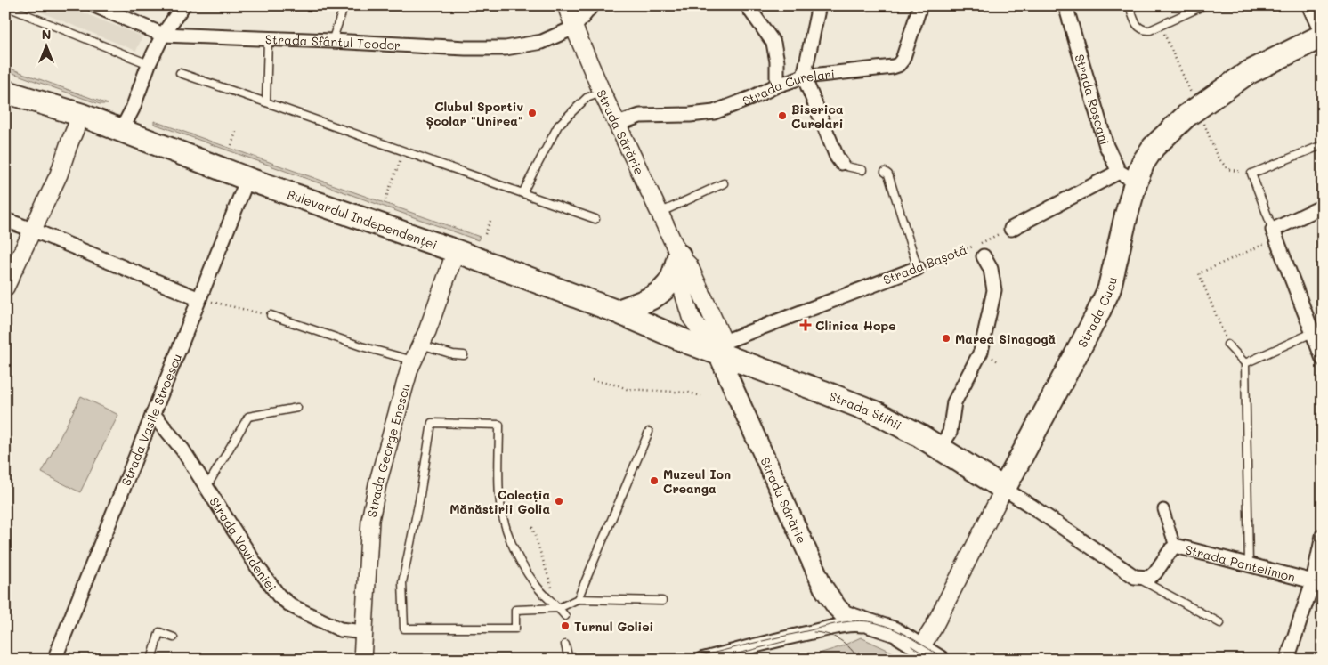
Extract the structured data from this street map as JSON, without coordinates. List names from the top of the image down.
{
  "streets": {
    "main road": [
      "Strada Sărărie",
      "Bulevardul Independenței",
      "Strada Cucu",
      "Strada Stihii"
    ],
    "street": [
      "Strada Sfântul Teodor",
      "Strada Curelari",
      "Strada Roșcani",
      "Strada Bașotă",
      "Strada Vasile Stroescu",
      "Strada George Enescu",
      "Strada Vovideniei",
      "Strada Pantelimon"
    ]
  },
  "crossings": [
    ["Strada Sfântul Teodor", "Strada Sărărie"],
    ["Strada Curelari", "Strada Sărărie"],
    ["Strada Roșcani", "Strada Cucu"],
    ["Strada Sărărie", "Bulevardul Independenței"],
    ["Strada Sărărie", "Strada Bașotă"],
    ["Strada Sărărie", "Strada Cucu"],
    ["Strada Sărărie", "Strada Stihii"],
    ["Bulevardul Independenței", "Strada Bașotă"],
    ["Bulevardul Independenței", "Strada Stihii"],
    ["Bulevardul Independenței", "Strada Vasile Stroescu"],
    ["Bulevardul Independenței", "Strada George Enescu"],
    ["Strada Bașotă", "Strada Stihii"],
    ["Strada Cucu", "Strada Stihii"],
    ["Strada Vasile Stroescu", "Strada Vovideniei"],
    ["Strada George Enescu", "Strada Vovideniei"]
  ],
  "places": {
    "other": [
      "Clubul Sportiv Școlar \"Unirea\"",
      "Biserica Curelari",
      "Marea Sinagogă",
      "Muzeul Ion Creanga",
      "Colecția Mănăstirii Golia",
      "Turnul Goliei"
    ],
    "health": ["Clinica Hope"]
  },
  "north": "top"
}
